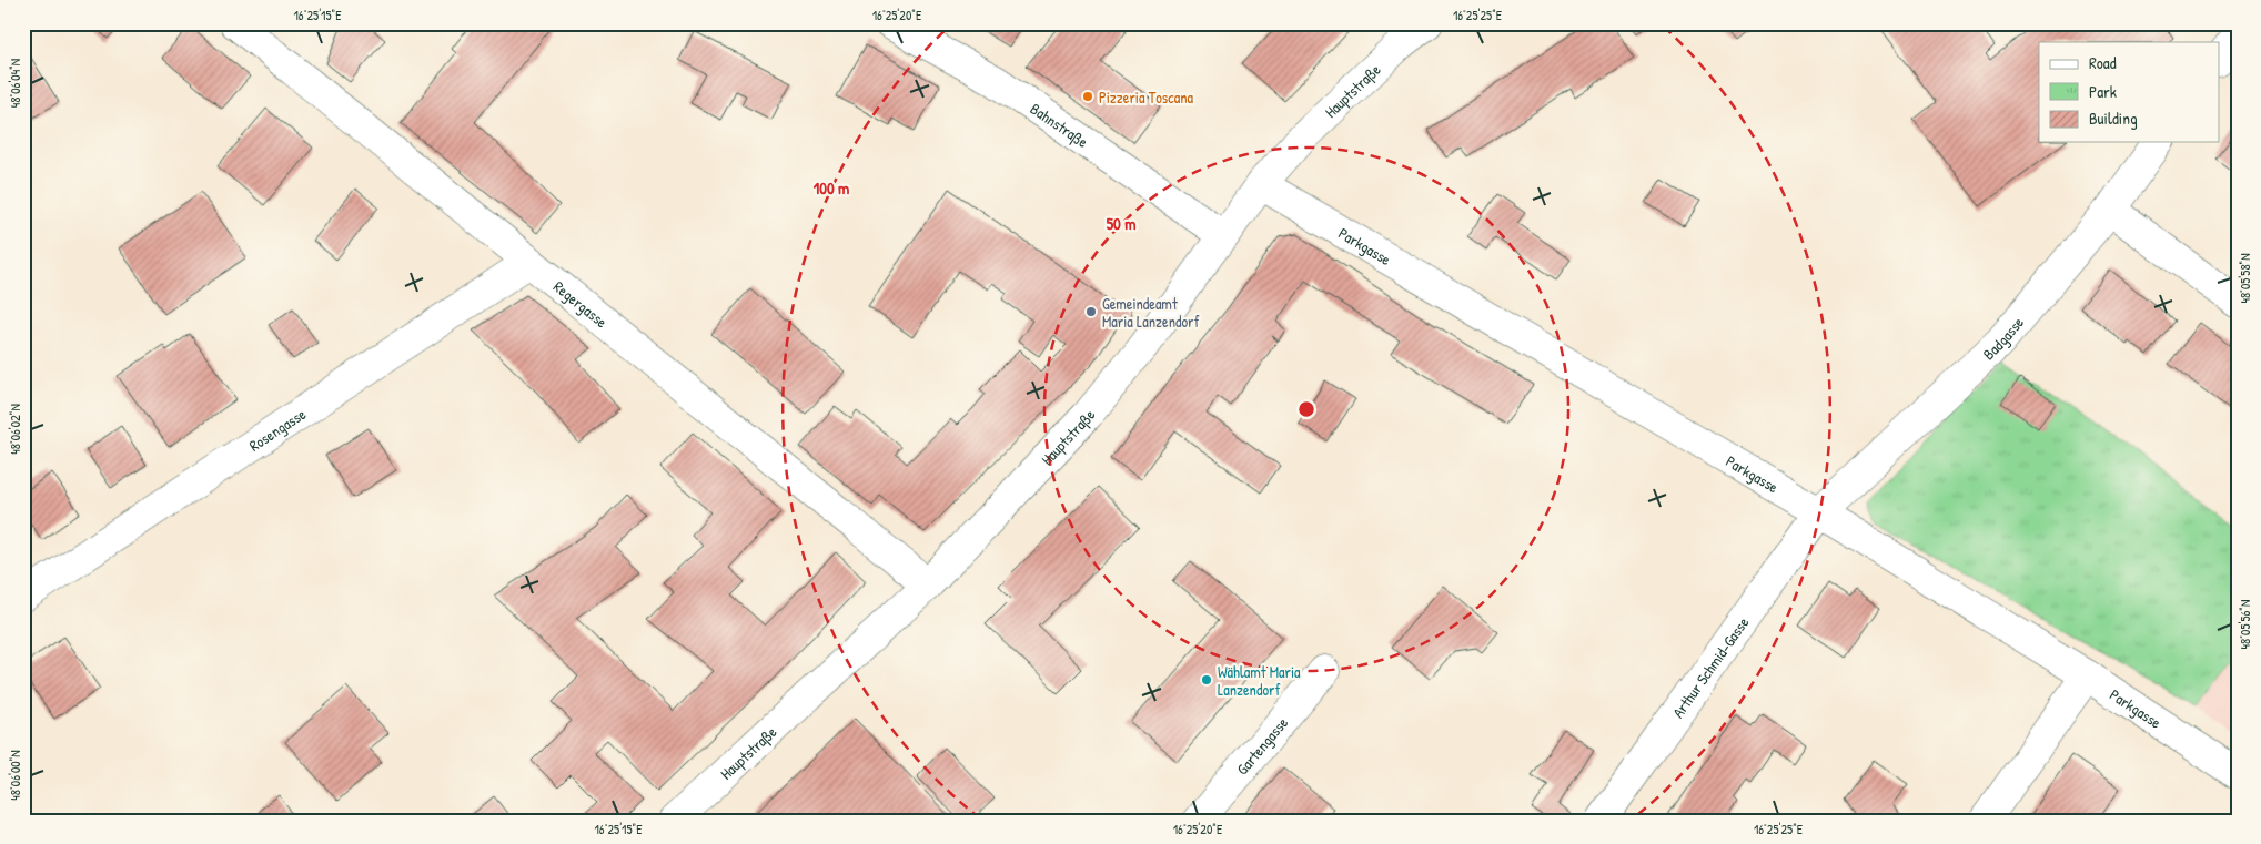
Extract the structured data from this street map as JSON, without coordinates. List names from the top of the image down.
{
  "streets": {
    "street": [
      "Hauptstraße",
      "Bahnstraße",
      "Parkgasse",
      "Regergasse",
      "Badgasse",
      "Rosengasse",
      "Arthur Schmid-Gasse",
      "Gartengasse"
    ]
  },
  "crossings": [
    ["Hauptstraße", "Bahnstraße"],
    ["Hauptstraße", "Parkgasse"],
    ["Hauptstraße", "Regergasse"],
    ["Parkgasse", "Badgasse"],
    ["Parkgasse", "Arthur Schmid-Gasse"],
    ["Regergasse", "Rosengasse"],
    ["Badgasse", "Arthur Schmid-Gasse"]
  ],
  "places": ["Pizzeria Toscana", "Gemeindeamt Maria Lanzendorf", "Wählamt Maria Lanzendorf"],
  "legend": ["Road", "Park", "Building"],
  "coordinates": [
    "16°25'15\"E",
    "16°25'20\"E",
    "16°25'25\"E",
    "48°06'04\"N",
    "48°05'58\"N",
    "48°06'02\"N",
    "48°05'56\"N",
    "48°06'00\"N"
  ],
  "rings": ["100 m", "50 m"]
}
